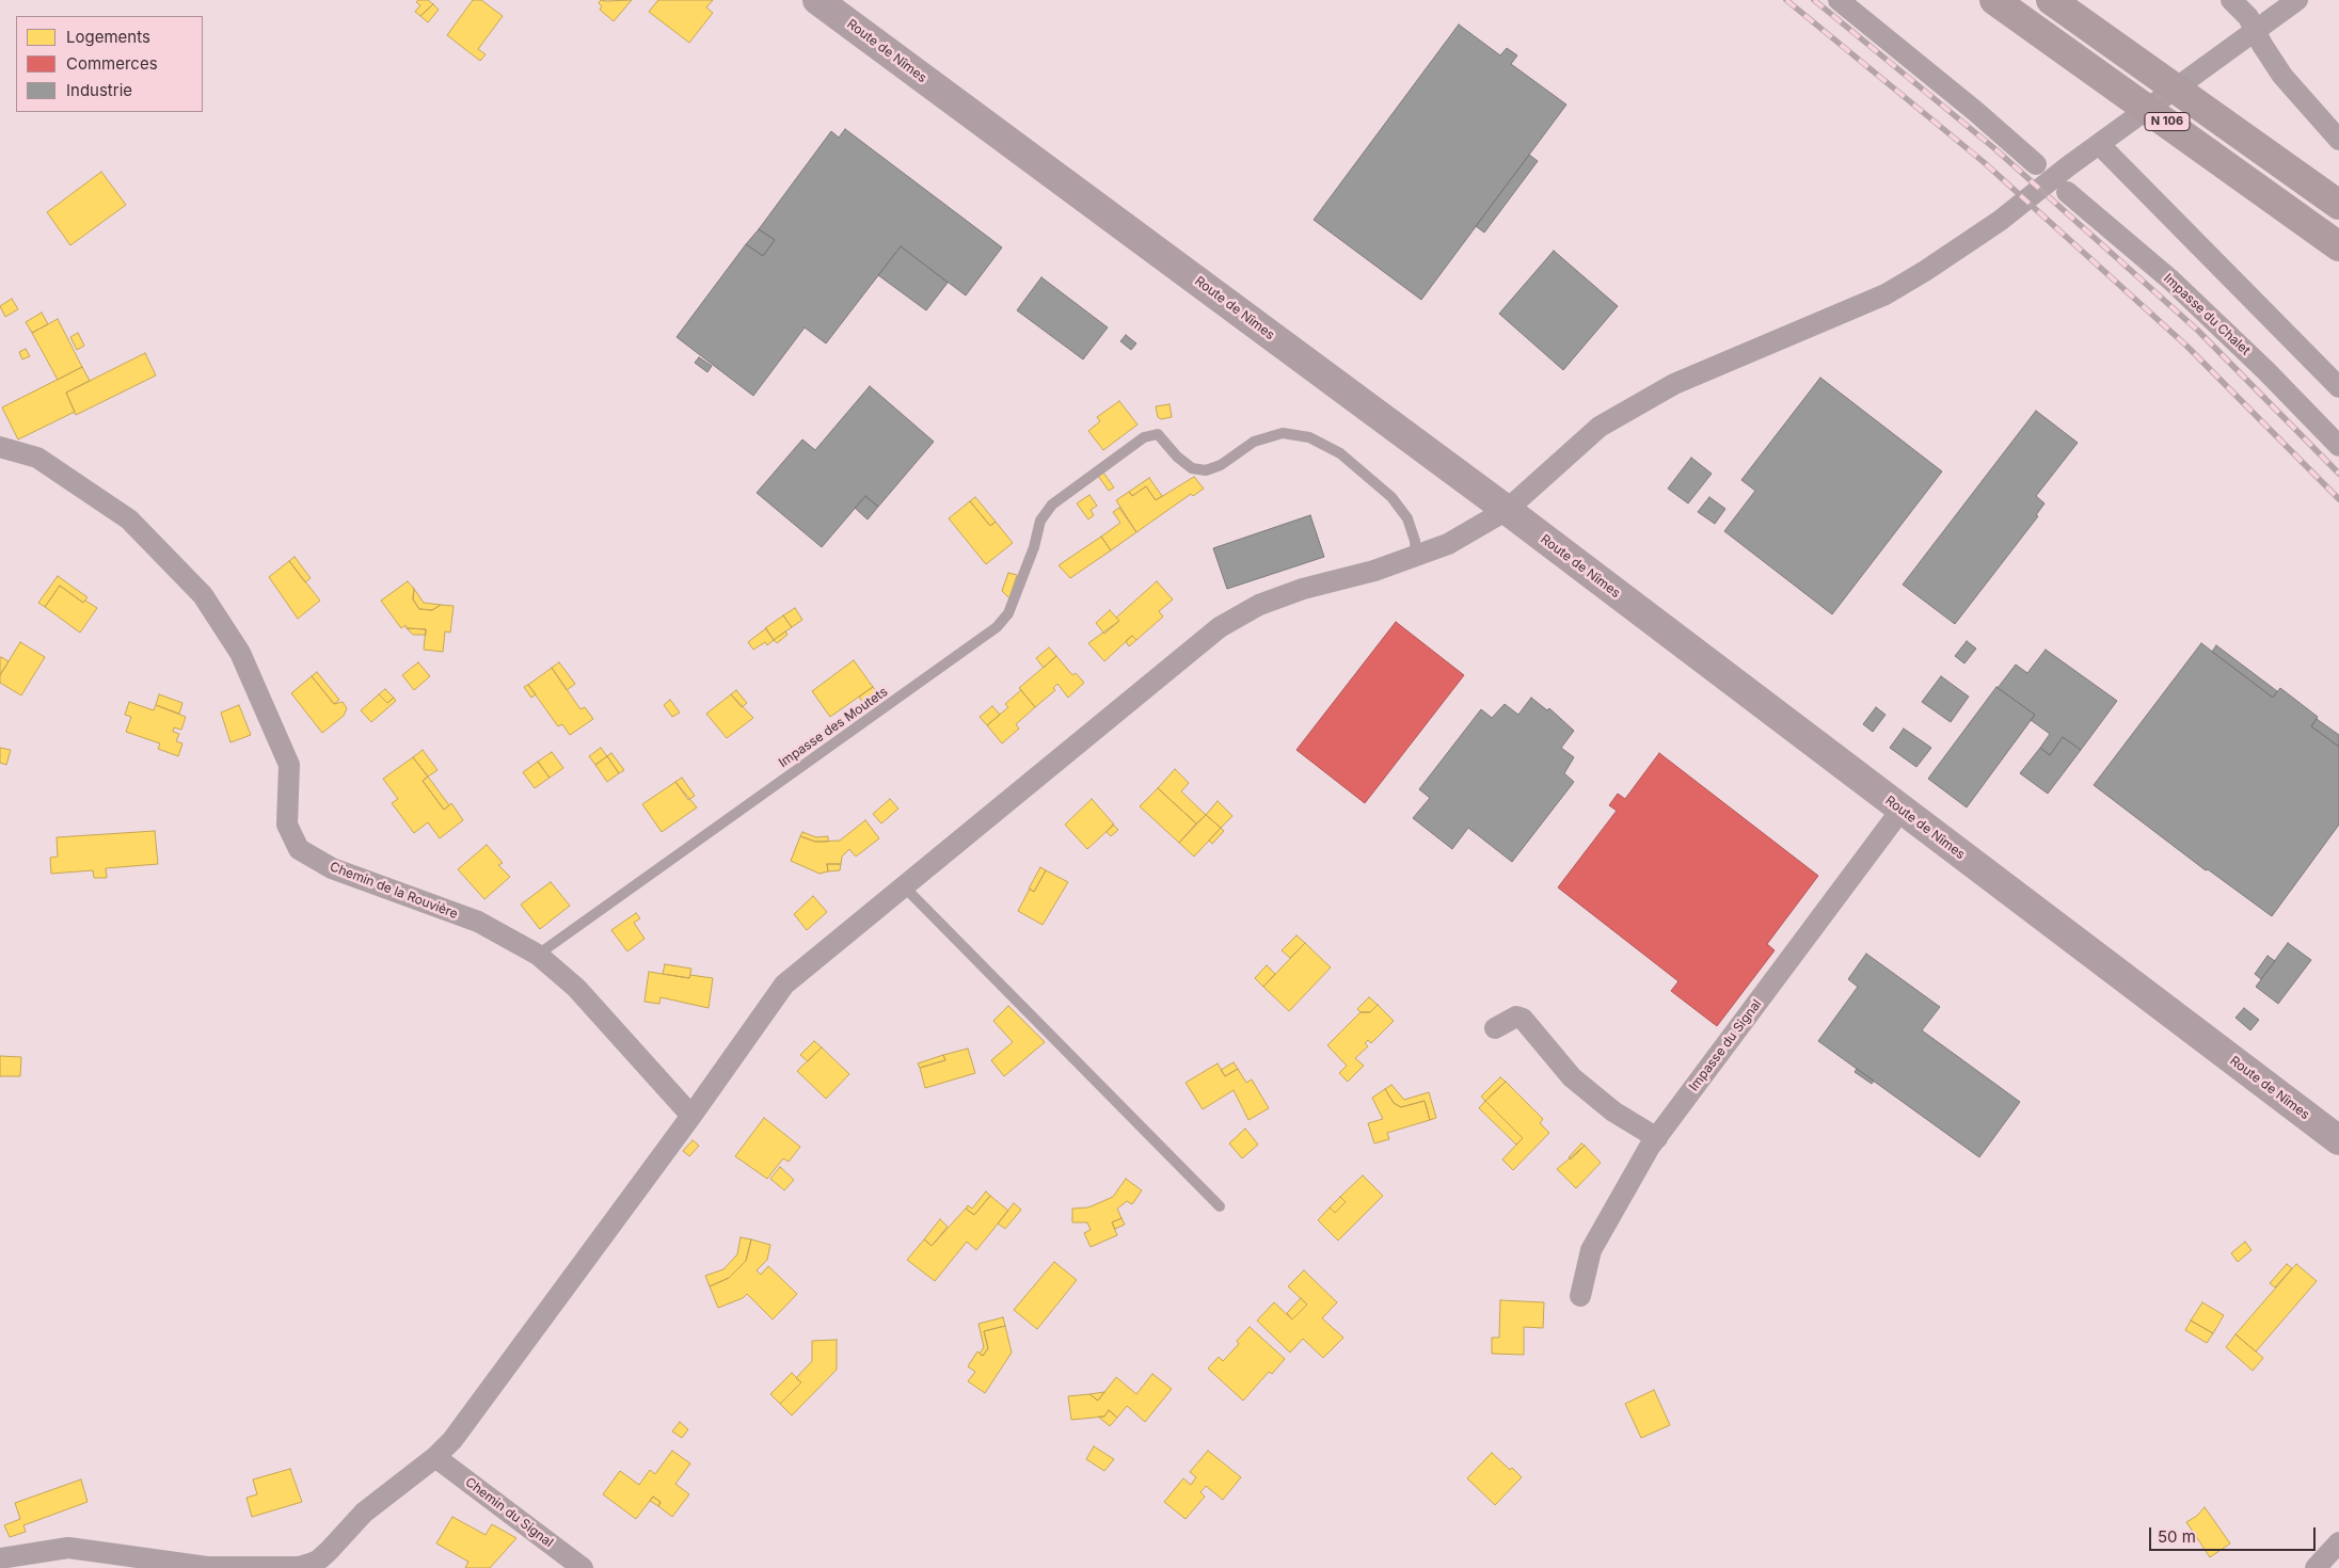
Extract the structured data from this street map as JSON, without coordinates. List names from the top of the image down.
{
  "streets": {
    "highway": ["N 106"],
    "main road": ["Route de Nîmes"],
    "street": [
      "Impasse du Chalet",
      "Chemin de la Rouvière",
      "Impasse du Signal",
      "Chemin du Signal"
    ],
    "lane": ["Impasse des Moutets"]
  },
  "crossings": [
    ["Route de Nîmes", "Impasse du Signal"],
    ["Impasse des Moutets", "Chemin de la Rouvière"]
  ],
  "legend": ["Logements", "Commerces", "Industrie"],
  "scale_bar": "50 m"
}
